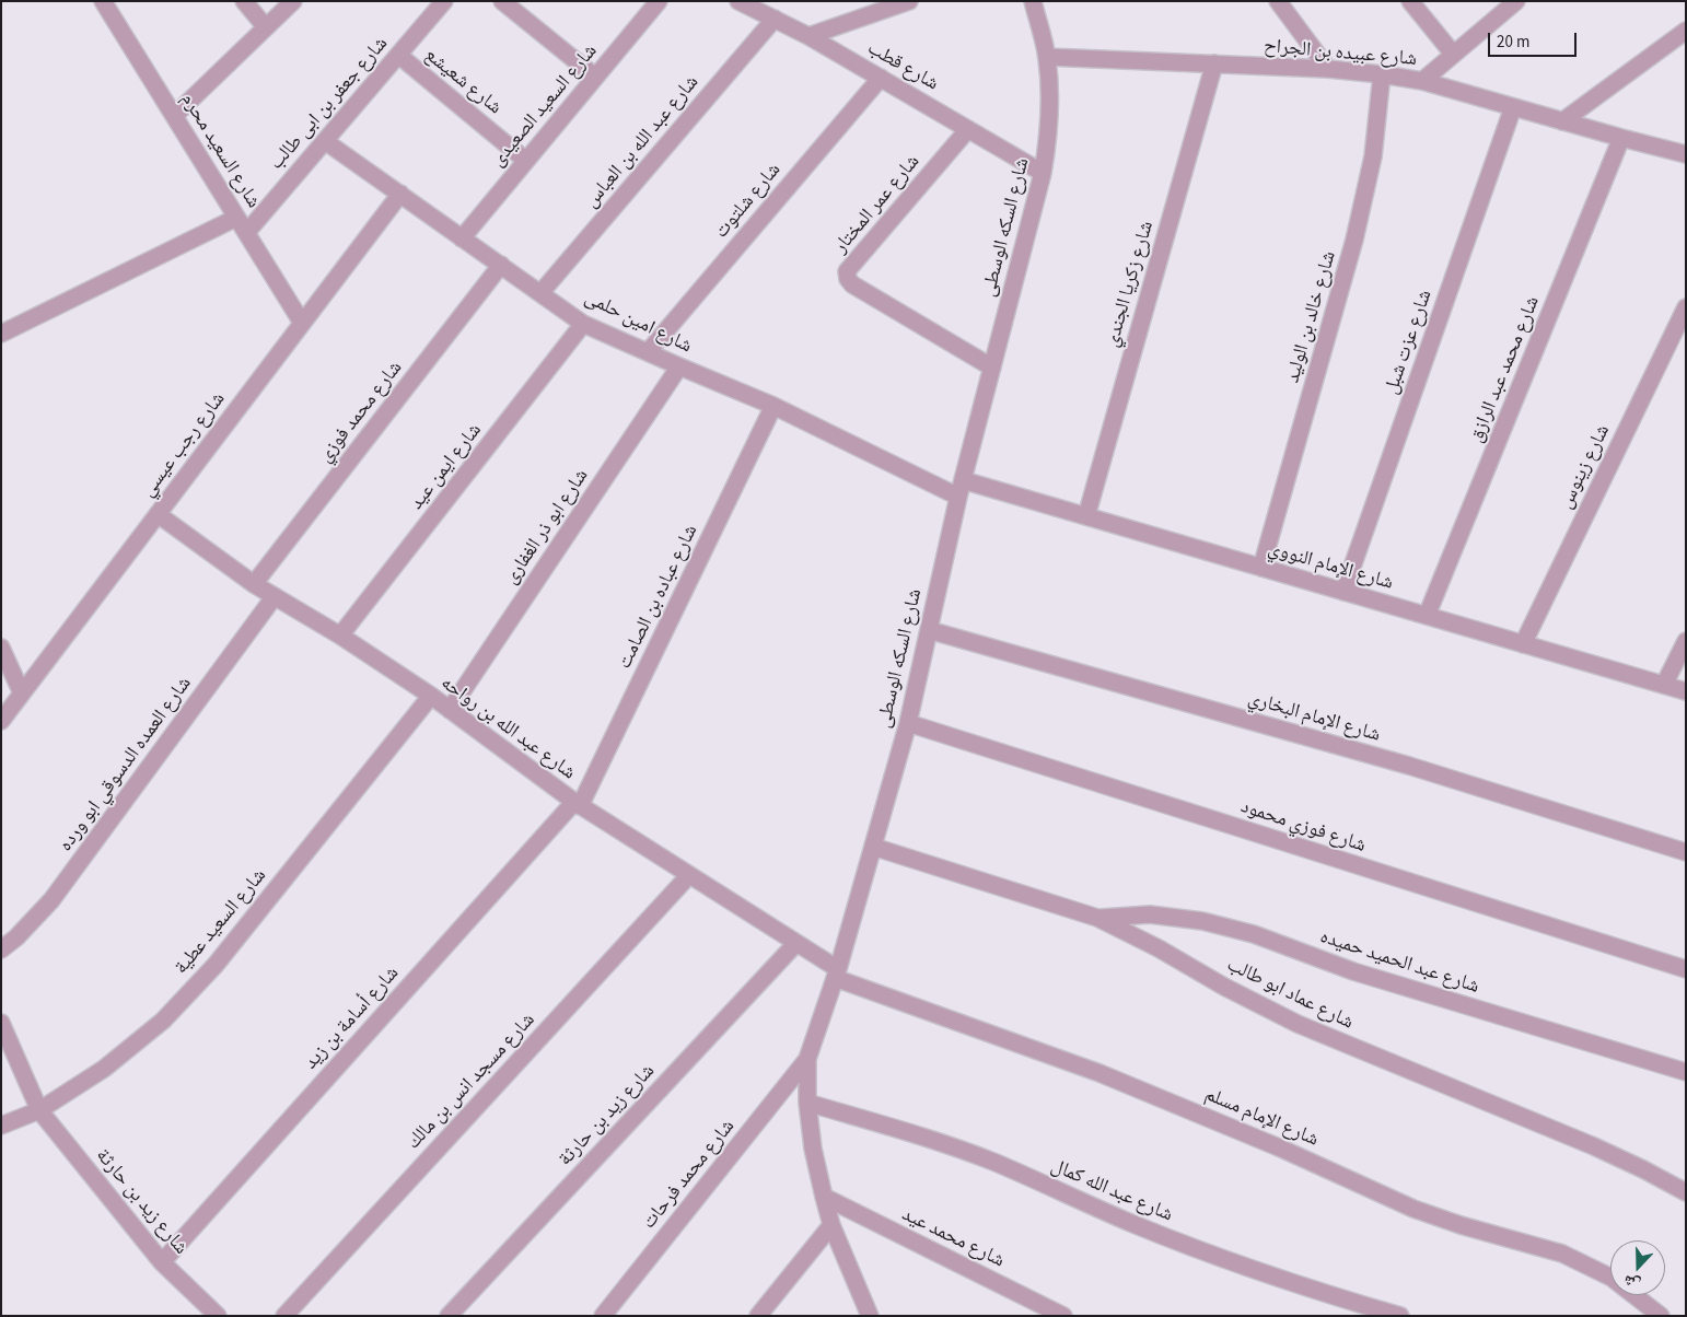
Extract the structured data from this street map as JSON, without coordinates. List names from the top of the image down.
{
  "streets": {
    "street": [
      "شارع عبيده بن الجراح",
      "شارع قطب",
      "شارع شعيشع",
      "شارع جعفر بن ابى طالب",
      "شارع السعيد الصعيدى",
      "شارع عبد الله بن العباس",
      "شارع السعيد محرم",
      "شارع شلتوت",
      "شارع عمر المختار",
      "شارع السكه الوسطى",
      "شارع زكريا الجندي",
      "شارع خالد بن الوليد",
      "شارع امين حلمى",
      "شارع عزت شبل",
      "شارع محمد عبد الرازق",
      "شارع محمد فوزي",
      "شارع رجب عيسي",
      "شارع ايمن عيد",
      "شارع زينوس",
      "شارع ابو ذر الغفارى",
      "شارع الإمام النووي",
      "شارع عباده بن الصامت",
      "شارع الإمام البخاري",
      "شارع عبد الله بن رواحه",
      "شارع العمده الدسوقي ابو ورده",
      "شارع فوزي محمود",
      "شارع السعيد عطية",
      "شارع عبد الحميد حميده",
      "شارع عماد ابو طالب",
      "شارع أسامة بن زيد",
      "شارع مسجد انس بن مالك",
      "شارع زيد بن حارثة",
      "شارع الإمام مسلم",
      "شارع محمد فرحات",
      "شارع عبد الله كمال",
      "شارع محمد عيد"
    ]
  },
  "crossings": [
    ["شارع عبيده بن الجراح", "شارع السكه الوسطى"],
    ["شارع عبيده بن الجراح", "شارع زكريا الجندي"],
    ["شارع عبيده بن الجراح", "شارع خالد بن الوليد"],
    ["شارع عبيده بن الجراح", "شارع عزت شبل"],
    ["شارع عبيده بن الجراح", "شارع محمد عبد الرازق"],
    ["شارع قطب", "شارع عبد الله بن العباس"],
    ["شارع قطب", "شارع شلتوت"],
    ["شارع قطب", "شارع عمر المختار"],
    ["شارع قطب", "شارع السكه الوسطى"],
    ["شارع شعيشع", "شارع جعفر بن ابى طالب"],
    ["شارع شعيشع", "شارع السعيد الصعيدى"],
    ["شارع جعفر بن ابى طالب", "شارع السعيد محرم"],
    ["شارع جعفر بن ابى طالب", "شارع امين حلمى"],
    ["شارع السعيد الصعيدى", "شارع امين حلمى"],
    ["شارع عبد الله بن العباس", "شارع امين حلمى"],
    ["شارع السعيد محرم", "شارع رجب عيسي"],
    ["شارع شلتوت", "شارع امين حلمى"],
    ["شارع عمر المختار", "شارع السكه الوسطى"],
    ["شارع السكه الوسطى", "شارع امين حلمى"],
    ["شارع السكه الوسطى", "شارع الإمام النووي"],
    ["شارع السكه الوسطى", "شارع الإمام البخاري"],
    ["شارع السكه الوسطى", "شارع عبد الله بن رواحه"],
    ["شارع السكه الوسطى", "شارع فوزي محمود"],
    ["شارع السكه الوسطى", "شارع عماد ابو طالب"],
    ["شارع السكه الوسطى", "شارع الإمام مسلم"],
    ["شارع السكه الوسطى", "شارع محمد فرحات"],
    ["شارع السكه الوسطى", "شارع عبد الله كمال"],
    ["شارع السكه الوسطى", "شارع محمد عيد"],
    ["شارع زكريا الجندي", "شارع الإمام النووي"],
    ["شارع خالد بن الوليد", "شارع الإمام النووي"],
    ["شارع امين حلمى", "شارع محمد فوزي"],
    ["شارع امين حلمى", "شارع رجب عيسي"],
    ["شارع امين حلمى", "شارع ايمن عيد"],
    ["شارع امين حلمى", "شارع ابو ذر الغفارى"],
    ["شارع امين حلمى", "شارع الإمام النووي"],
    ["شارع امين حلمى", "شارع عباده بن الصامت"],
    ["شارع عزت شبل", "شارع الإمام النووي"],
    ["شارع محمد عبد الرازق", "شارع الإمام النووي"],
    ["شارع محمد فوزي", "شارع عبد الله بن رواحه"],
    ["شارع رجب عيسي", "شارع عبد الله بن رواحه"],
    ["شارع ايمن عيد", "شارع عبد الله بن رواحه"],
    ["شارع زينوس", "شارع الإمام النووي"],
    ["شارع ابو ذر الغفارى", "شارع عبد الله بن رواحه"],
    ["شارع عباده بن الصامت", "شارع عبد الله بن رواحه"],
    ["شارع عباده بن الصامت", "شارع أسامة بن زيد"],
    ["شارع عبد الله بن رواحه", "شارع العمده الدسوقي ابو ورده"],
    ["شارع عبد الله بن رواحه", "شارع السعيد عطية"],
    ["شارع عبد الله بن رواحه", "شارع أسامة بن زيد"],
    ["شارع عبد الله بن رواحه", "شارع مسجد انس بن مالك"],
    ["شارع عبد الله بن رواحه", "شارع زيد بن حارثة"],
    ["شارع عبد الله بن رواحه", "شارع الإمام مسلم"],
    ["شارع السعيد عطية", "شارع زيد بن حارثة"],
    ["شارع عبد الحميد حميده", "شارع عماد ابو طالب"],
    ["شارع أسامة بن زيد", "شارع زيد بن حارثة"]
  ],
  "scale_bar": "20 m",
  "north": "bottom"
}
